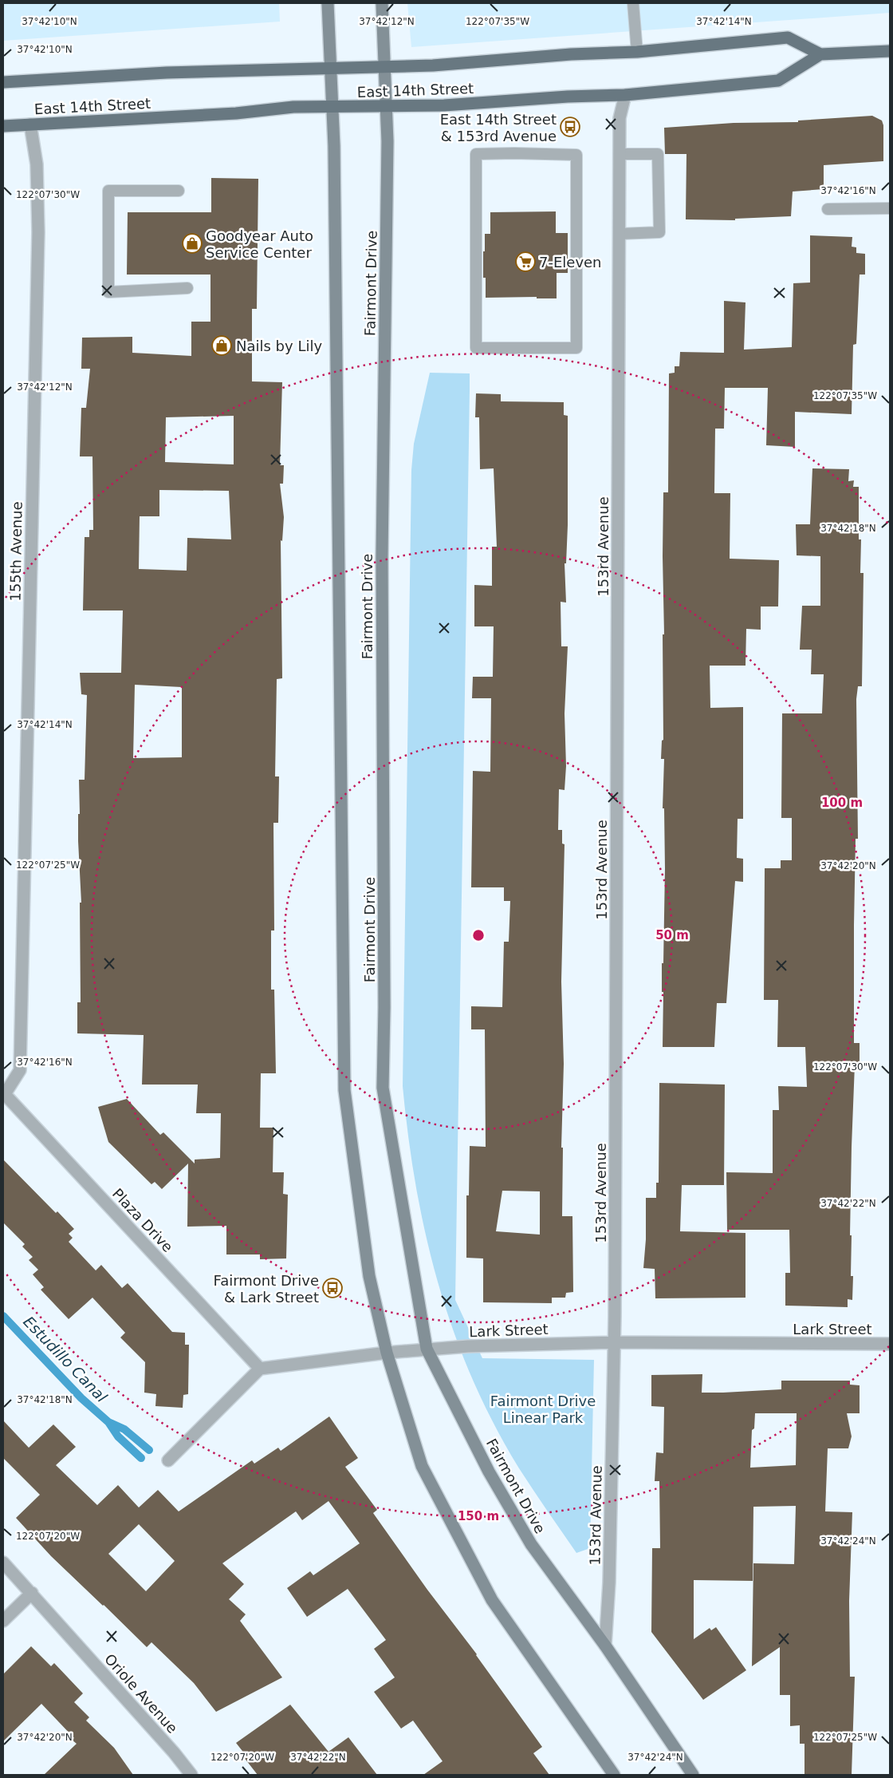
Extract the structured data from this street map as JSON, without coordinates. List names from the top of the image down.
{
  "streets": {
    "main road": ["East 14th Street", "Fairmont Drive"],
    "street": [
      "153rd Avenue",
      "155th Avenue",
      "Plaza Drive",
      "Lark Street",
      "Oriole Avenue"
    ]
  },
  "crossings": [
    ["East 14th Street", "Fairmont Drive"],
    ["East 14th Street", "153rd Avenue"],
    ["East 14th Street", "155th Avenue"],
    ["Fairmont Drive", "153rd Avenue"],
    ["Fairmont Drive", "Lark Street"],
    ["153rd Avenue", "Lark Street"],
    ["155th Avenue", "Plaza Drive"],
    ["Plaza Drive", "Lark Street"]
  ],
  "water": ["Estudillo Canal"],
  "parks": ["Fairmont Drive Linear Park"],
  "places": {
    "bus stop": ["East 14th Street & 153rd Avenue", "Fairmont Drive & Lark Street"],
    "shop": ["Goodyear Auto Service Center", "Nails by Lily"],
    "supermarket": ["7-Eleven"]
  },
  "coordinates": [
    "37°42'10\"N",
    "37°42'12\"N",
    "122°07'35\"W",
    "37°42'14\"N",
    "37°42'16\"N",
    "122°07'30\"W",
    "37°42'18\"N",
    "122°07'25\"W",
    "37°42'20\"N",
    "37°42'22\"N",
    "122°07'20\"W",
    "37°42'24\"N"
  ],
  "rings": ["100 m", "50 m", "150 m"]
}
